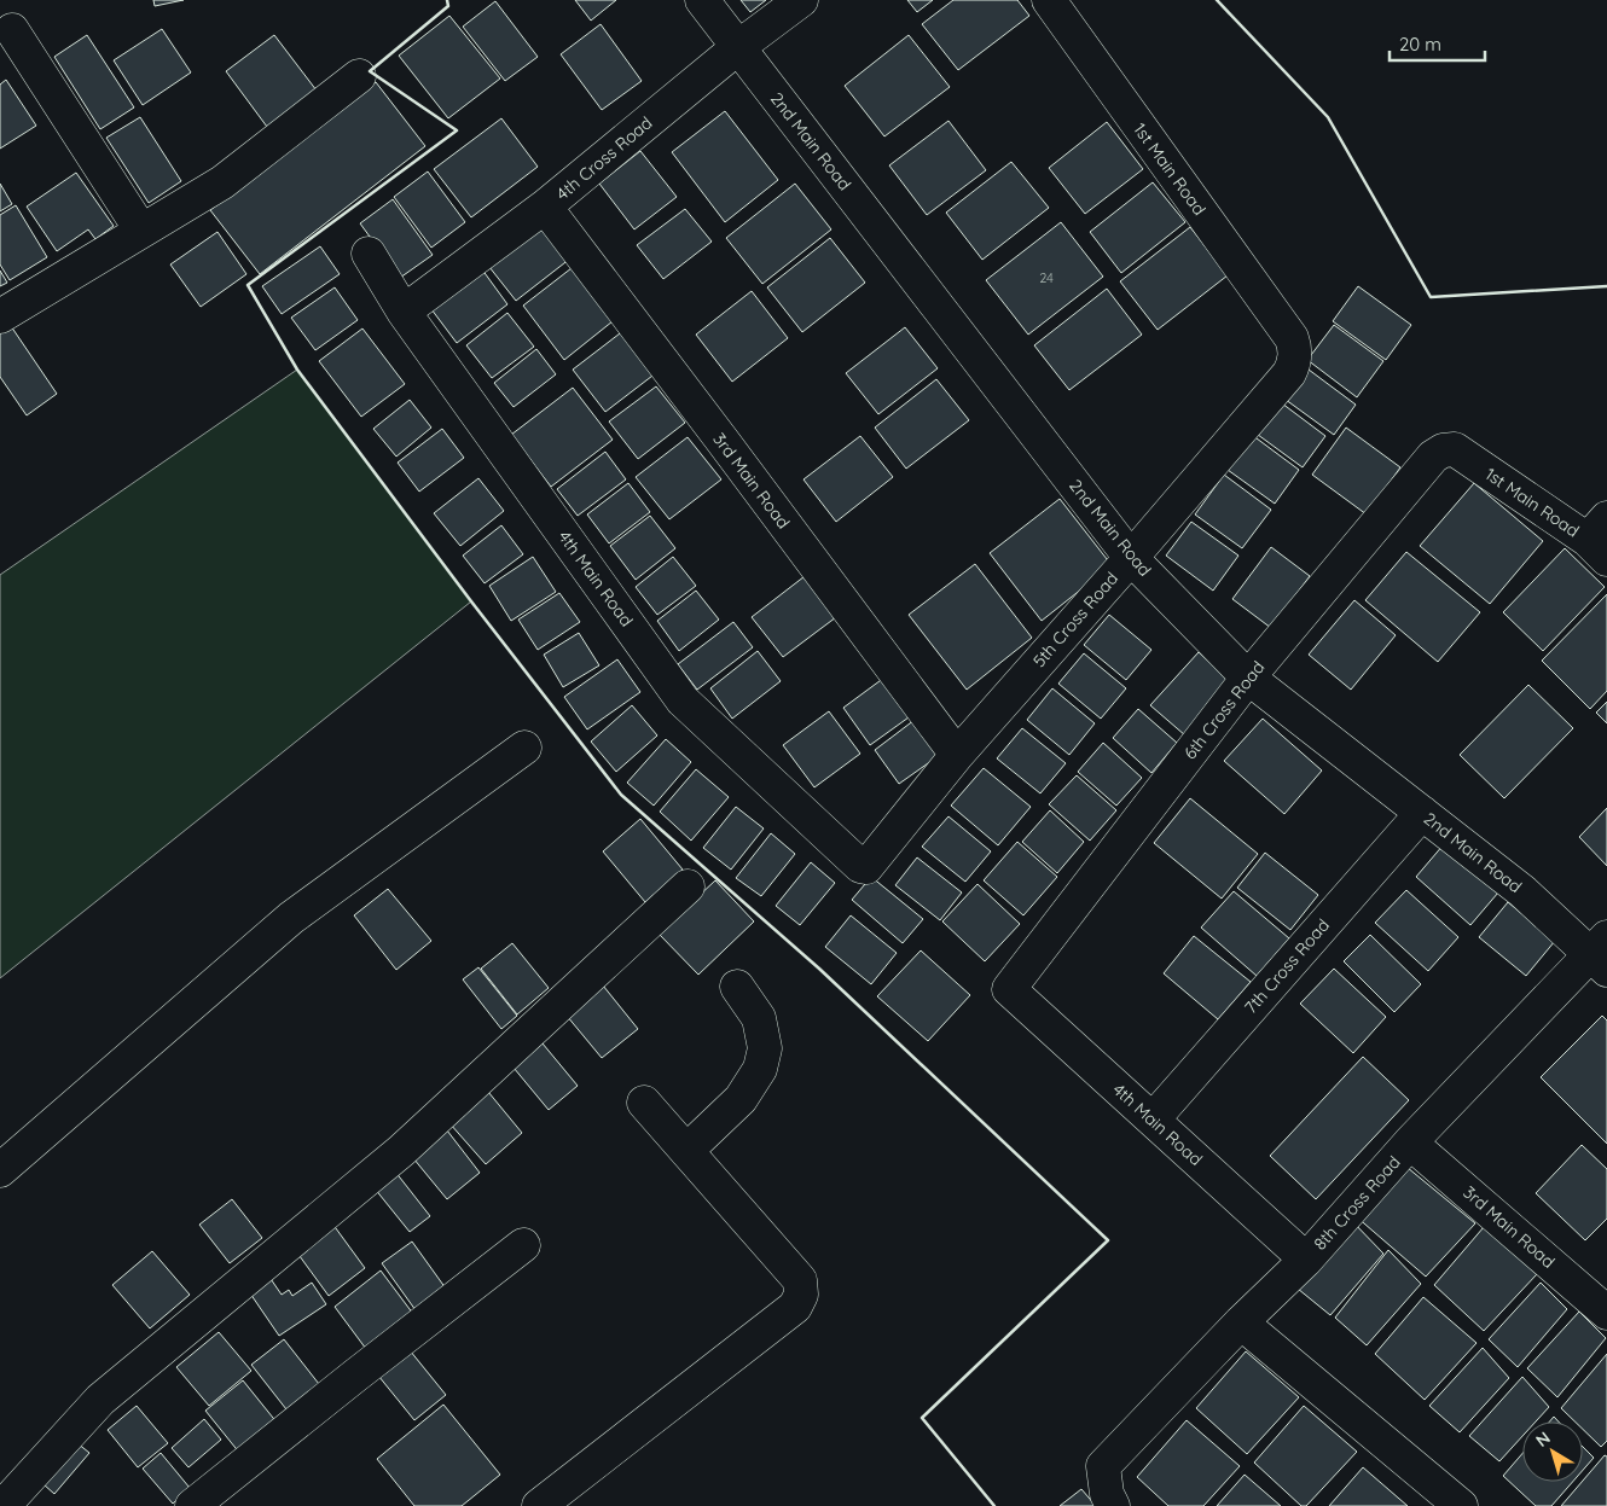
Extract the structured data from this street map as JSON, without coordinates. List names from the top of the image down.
{
  "streets": {
    "street": [
      "2nd Main Road",
      "4th Cross Road",
      "1st Main Road",
      "3rd Main Road",
      "4th Main Road",
      "5th Cross Road",
      "6th Cross Road",
      "7th Cross Road",
      "8th Cross Road"
    ]
  },
  "crossings": [
    ["2nd Main Road", "4th Cross Road"],
    ["2nd Main Road", "5th Cross Road"],
    ["2nd Main Road", "6th Cross Road"],
    ["2nd Main Road", "7th Cross Road"],
    ["2nd Main Road", "8th Cross Road"],
    ["4th Cross Road", "3rd Main Road"],
    ["4th Cross Road", "4th Main Road"],
    ["1st Main Road", "5th Cross Road"],
    ["1st Main Road", "6th Cross Road"],
    ["3rd Main Road", "5th Cross Road"],
    ["3rd Main Road", "8th Cross Road"],
    ["4th Main Road", "5th Cross Road"],
    ["4th Main Road", "6th Cross Road"],
    ["4th Main Road", "7th Cross Road"],
    ["4th Main Road", "8th Cross Road"]
  ],
  "house_numbers": ["24"],
  "scale_bar": "20 m",
  "north": "top left"
}
